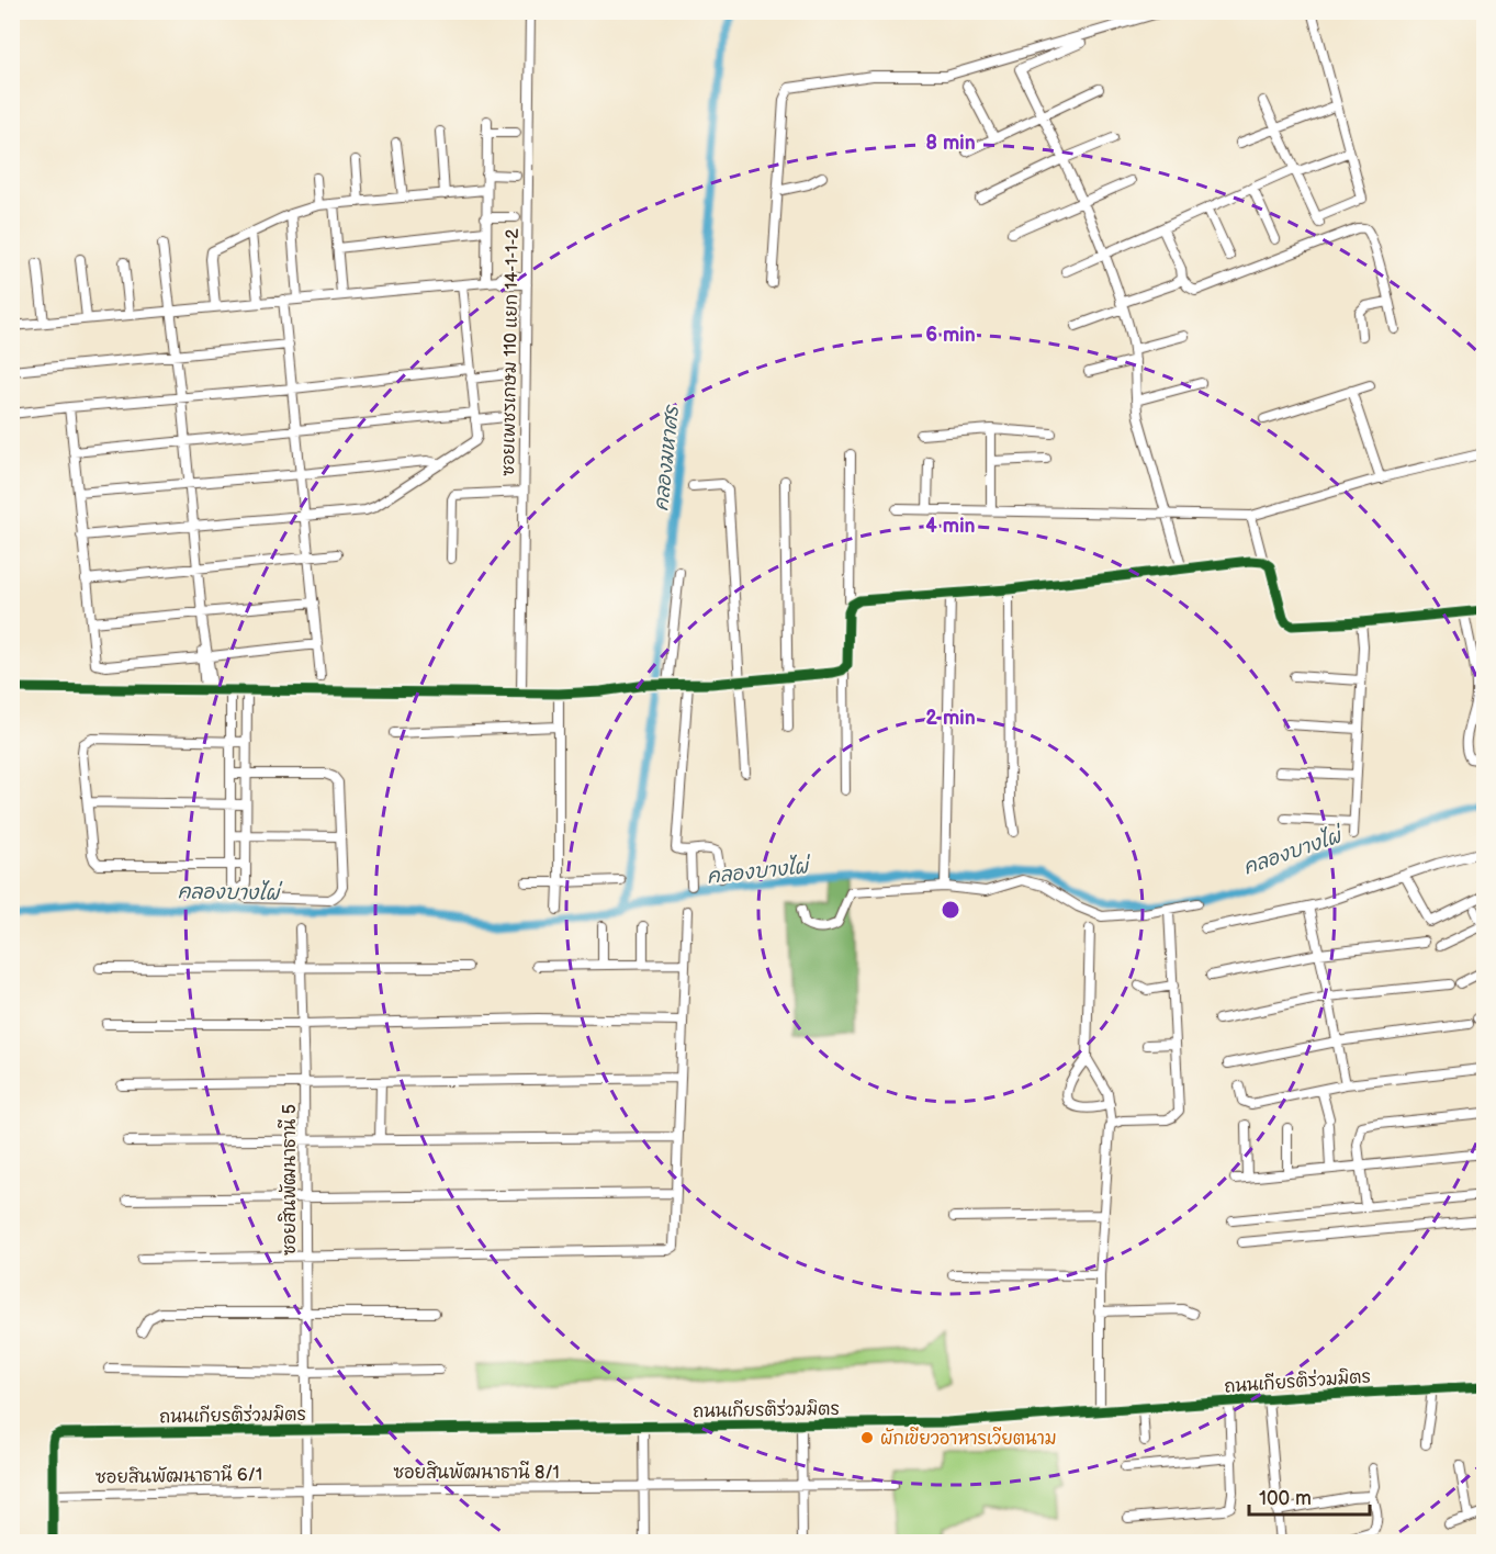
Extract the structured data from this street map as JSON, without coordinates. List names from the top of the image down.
{
  "streets": {
    "street": [
      "ซอยเพชรเกษม 110 แยก 14-1-1-2",
      "ซอยสินพัฒนาธานี 5",
      "ถนนเกียรติร่วมมิตร",
      "ซอยสินพัฒนาธานี 8/1",
      "ซอยสินพัฒนาธานี 6/1"
    ]
  },
  "crossings": [
    ["ซอยสินพัฒนาธานี 5", "ถนนเกียรติร่วมมิตร"],
    ["ซอยสินพัฒนาธานี 5", "ซอยสินพัฒนาธานี 8/1"],
    ["ซอยสินพัฒนาธานี 5", "ซอยสินพัฒนาธานี 6/1"],
    ["ถนนเกียรติร่วมมิตร", "ซอยสินพัฒนาธานี 6/1"],
    ["ซอยสินพัฒนาธานี 8/1", "ซอยสินพัฒนาธานี 6/1"]
  ],
  "water": ["คลองมหาศร", "คลองบางไผ่"],
  "places": ["ผักเขียวอาหารเวียตนาม"],
  "scale_bar": "100 m",
  "rings": [
    "8 min",
    "6 min",
    "4 min",
    "2 min"
  ]
}
